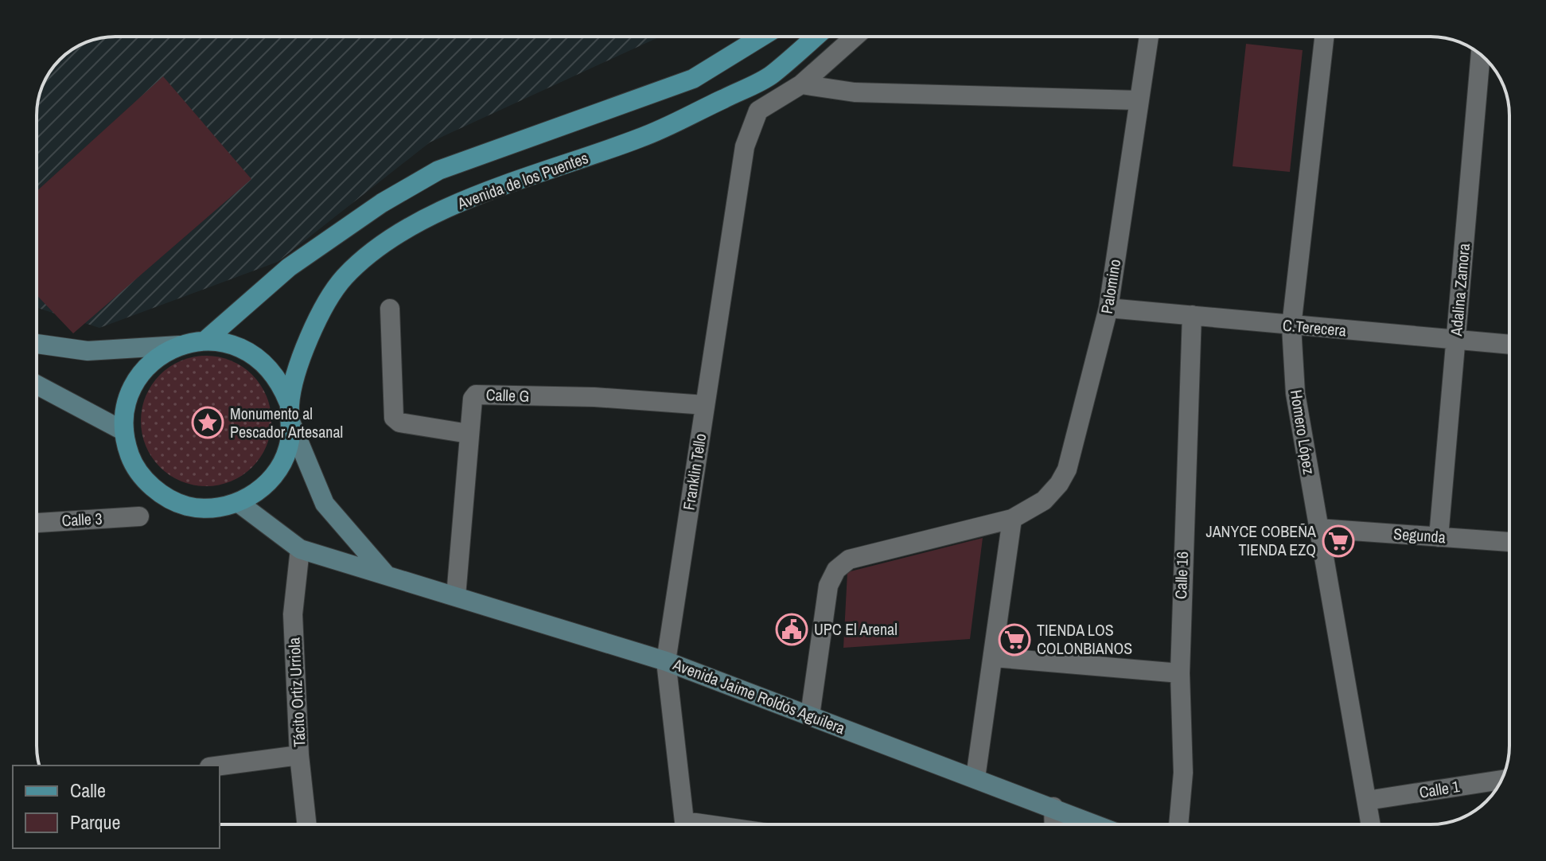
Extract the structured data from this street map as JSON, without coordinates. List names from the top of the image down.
{
  "streets": {
    "main road": ["Avenida de los Puentes"],
    "street": [
      "Palomino",
      "Adalina Zamora",
      "C.Terecera",
      "Calle G",
      "Homero López",
      "Franklin Tello",
      "Calle 3",
      "Segunda",
      "Calle 16",
      "Tácito Ortiz Urriola",
      "Avenida Jaime Roldós Aguilera",
      "Calle 1"
    ]
  },
  "crossings": [
    ["Avenida de los Puentes", "Avenida Jaime Roldós Aguilera"],
    ["Palomino", "C.Terecera"],
    ["Palomino", "Avenida Jaime Roldós Aguilera"],
    ["Adalina Zamora", "C.Terecera"],
    ["Adalina Zamora", "Segunda"],
    ["C.Terecera", "Homero López"],
    ["C.Terecera", "Calle 16"],
    ["Calle G", "Franklin Tello"],
    ["Calle G", "Avenida Jaime Roldós Aguilera"],
    ["Homero López", "Segunda"],
    ["Homero López", "Calle 1"],
    ["Franklin Tello", "Avenida Jaime Roldós Aguilera"],
    ["Tácito Ortiz Urriola", "Avenida Jaime Roldós Aguilera"]
  ],
  "places": {
    "place": ["Monumento al Pescador Artesanal"],
    "supermarket": ["JANYCE COBEÑA TIENDA EZQ", "TIENDA LOS COLONBIANOS"],
    "public building": ["UPC El Arenal"]
  },
  "legend": ["Calle", "Parque"]
}
